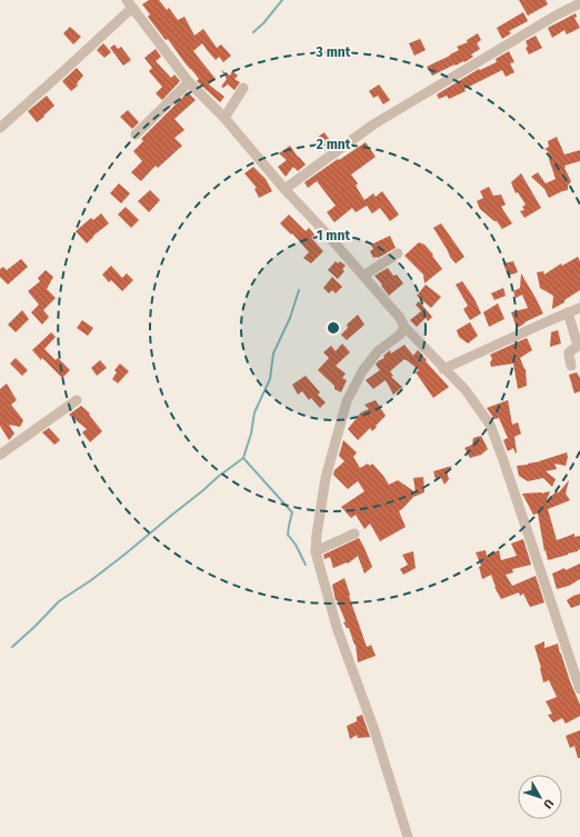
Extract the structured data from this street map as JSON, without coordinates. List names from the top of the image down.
{
  "north": "bottom right",
  "rings": ["3 mnt", "2 mnt", "1 mnt"]
}
